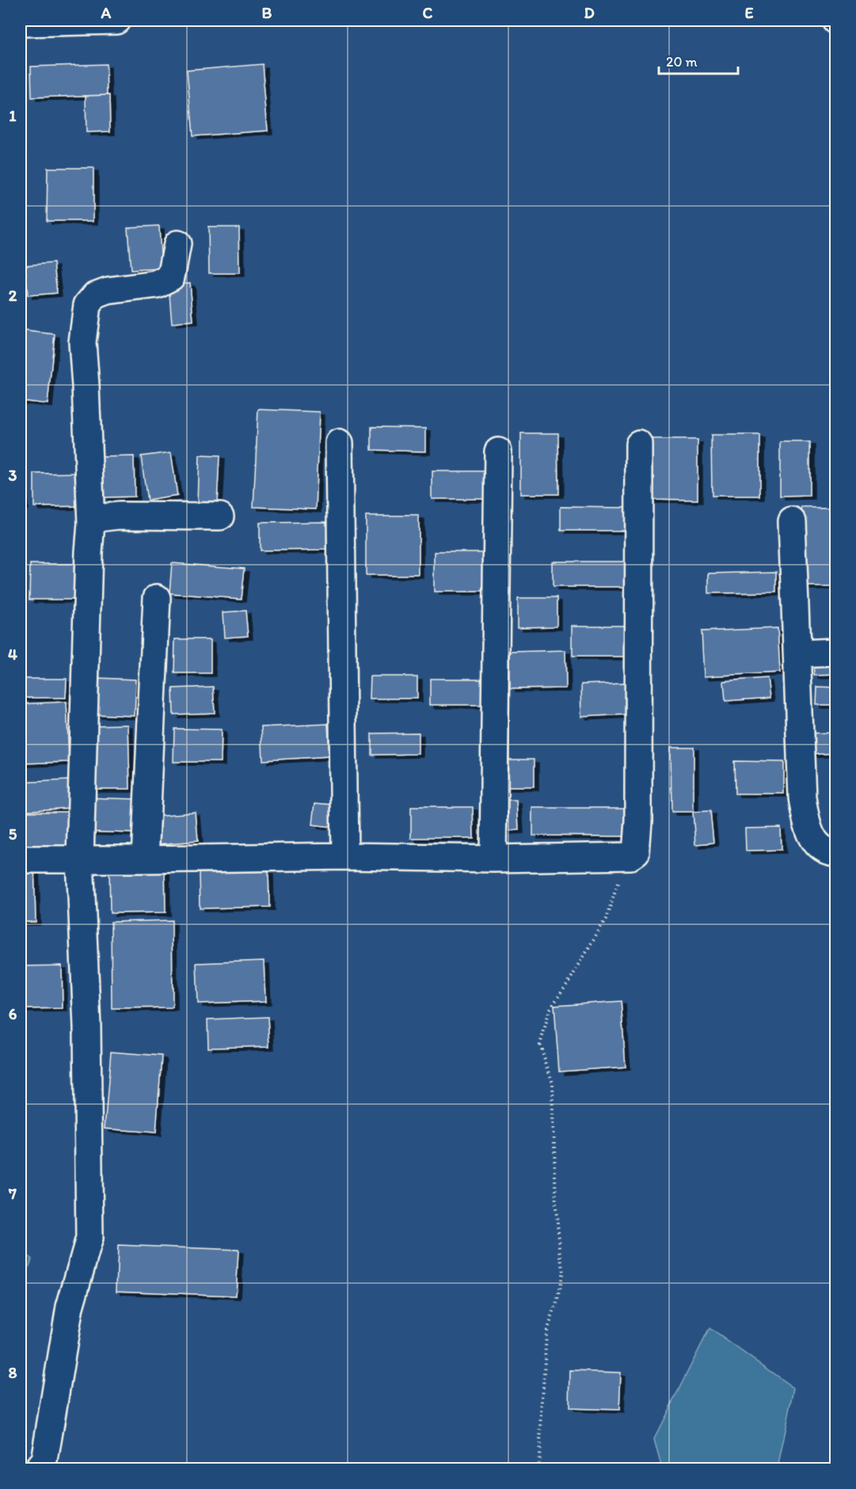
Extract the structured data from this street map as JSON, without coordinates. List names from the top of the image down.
{
  "scale_bar": "20 m",
  "grid": {
    "columns": [
      "A",
      "B",
      "C",
      "D",
      "E"
    ],
    "rows": [
      "1",
      "2",
      "3",
      "4",
      "5",
      "6",
      "7",
      "8"
    ]
  }
}
